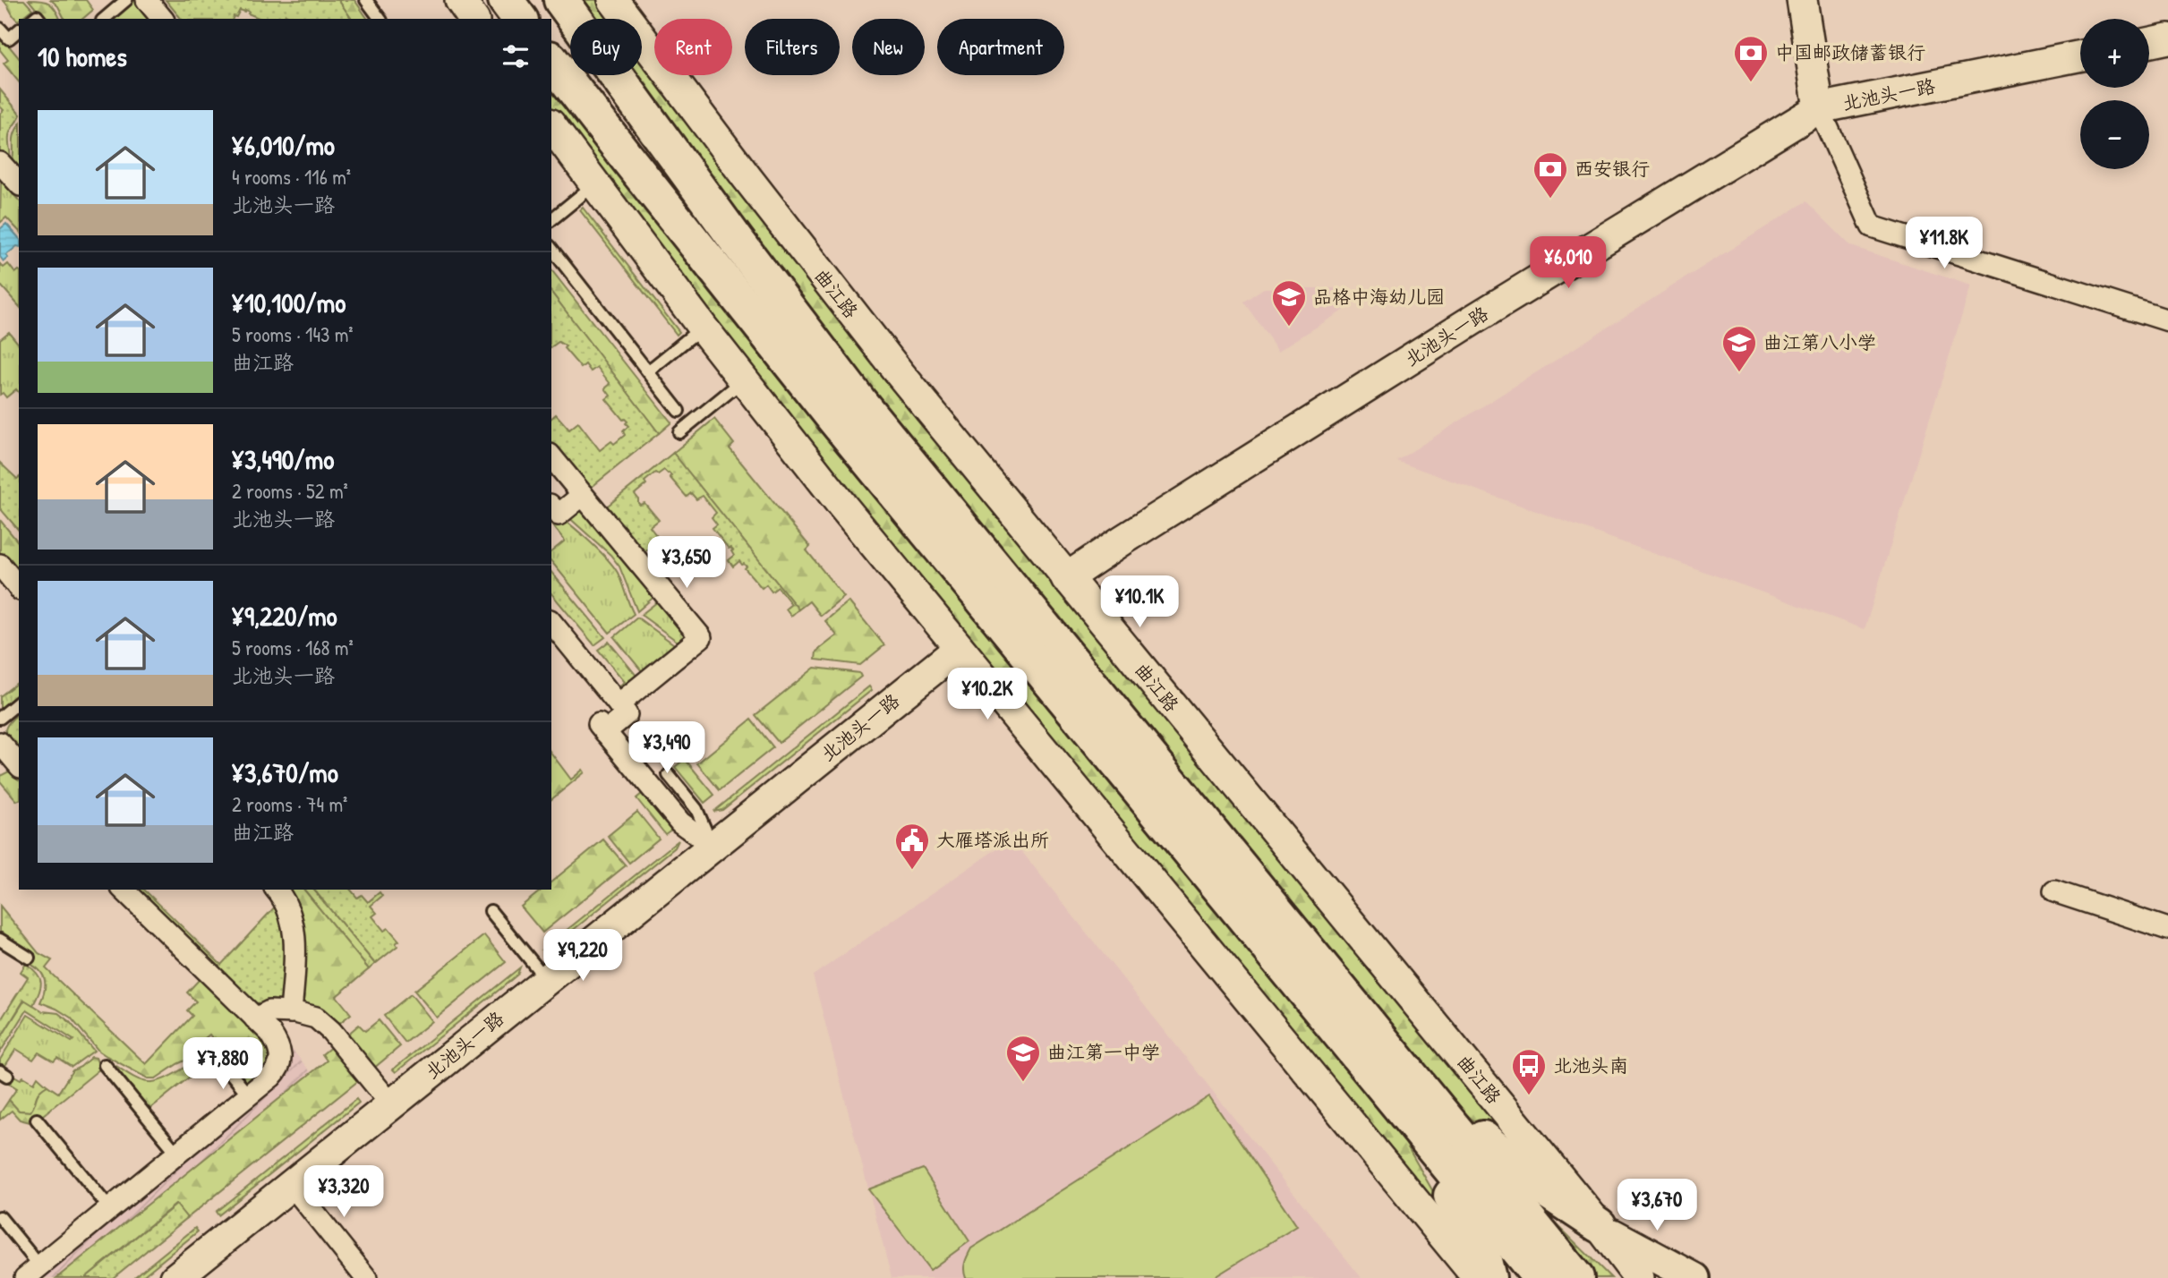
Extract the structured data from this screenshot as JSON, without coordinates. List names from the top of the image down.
{
  "streets": {
    "main road": ["北池头一路", "曲江路"]
  },
  "crossings": [
    ["北池头一路", "曲江路"]
  ],
  "places": {
    "bank": ["中国邮政储蓄银行", "西安银行"],
    "school or university": ["品格中海幼儿园", "曲江第八小学", "曲江第一中学"],
    "public building": ["大雁塔派出所"],
    "bus stop": ["北池头南"]
  },
  "page": {
    "map_buttons": ["+", "−"],
    "chip": [
      "Buy",
      "Rent",
      "Filters",
      "New",
      "Apartment"
    ],
    "heading": "10 homes",
    "list": [
      {
        "name": "¥6,010/mo",
        "note": "4 rooms · 116 m² · 北池头一路"
      },
      {
        "name": "¥10,100/mo",
        "note": "5 rooms · 143 m² · 曲江路"
      },
      {
        "name": "¥3,490/mo",
        "note": "2 rooms · 52 m² · 北池头一路"
      },
      {
        "name": "¥9,220/mo",
        "note": "5 rooms · 168 m² · 北池头一路"
      },
      {
        "name": "¥3,670/mo",
        "note": "2 rooms · 74 m² · 曲江路"
      }
    ],
    "price": [
      "¥11.8K",
      "¥6,010",
      "¥3,650",
      "¥10.1K",
      "¥10.2K",
      "¥3,490",
      "¥9,220",
      "¥7,880",
      "¥3,320",
      "¥3,670"
    ]
  }
}
